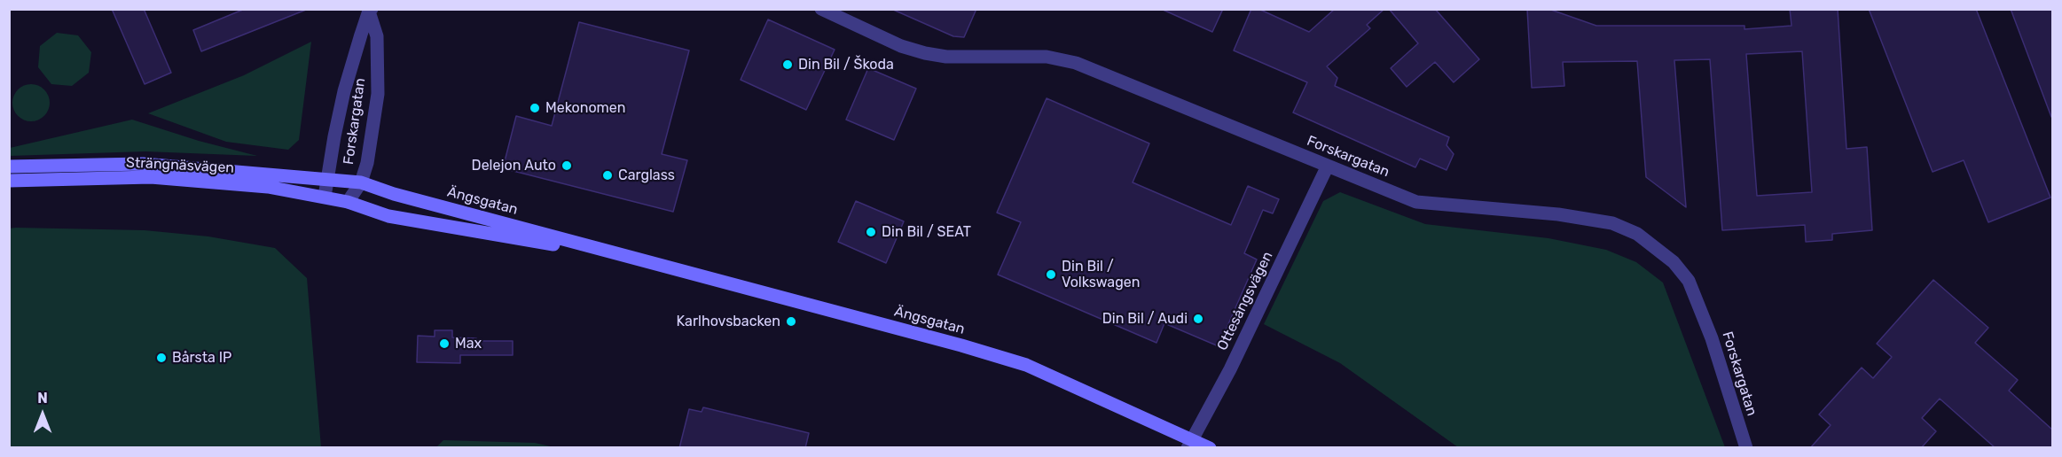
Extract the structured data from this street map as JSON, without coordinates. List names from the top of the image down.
{
  "streets": {
    "main road": ["Strängnäsvägen", "Ängsgatan"],
    "street": ["Forskargatan", "Ottesångsvägen"]
  },
  "crossings": [
    ["Forskargatan", "Strängnäsvägen"],
    ["Forskargatan", "Ängsgatan"],
    ["Forskargatan", "Ottesångsvägen"],
    ["Strängnäsvägen", "Ängsgatan"],
    ["Ängsgatan", "Ottesångsvägen"]
  ],
  "places": [
    "Din Bil / Škoda",
    "Mekonomen",
    "Delejon Auto",
    "Carglass",
    "Din Bil / SEAT",
    "Din Bil / Volkswagen",
    "Din Bil / Audi",
    "Karlhovsbacken",
    "Max",
    "Bårsta IP"
  ],
  "north": "top"
}
